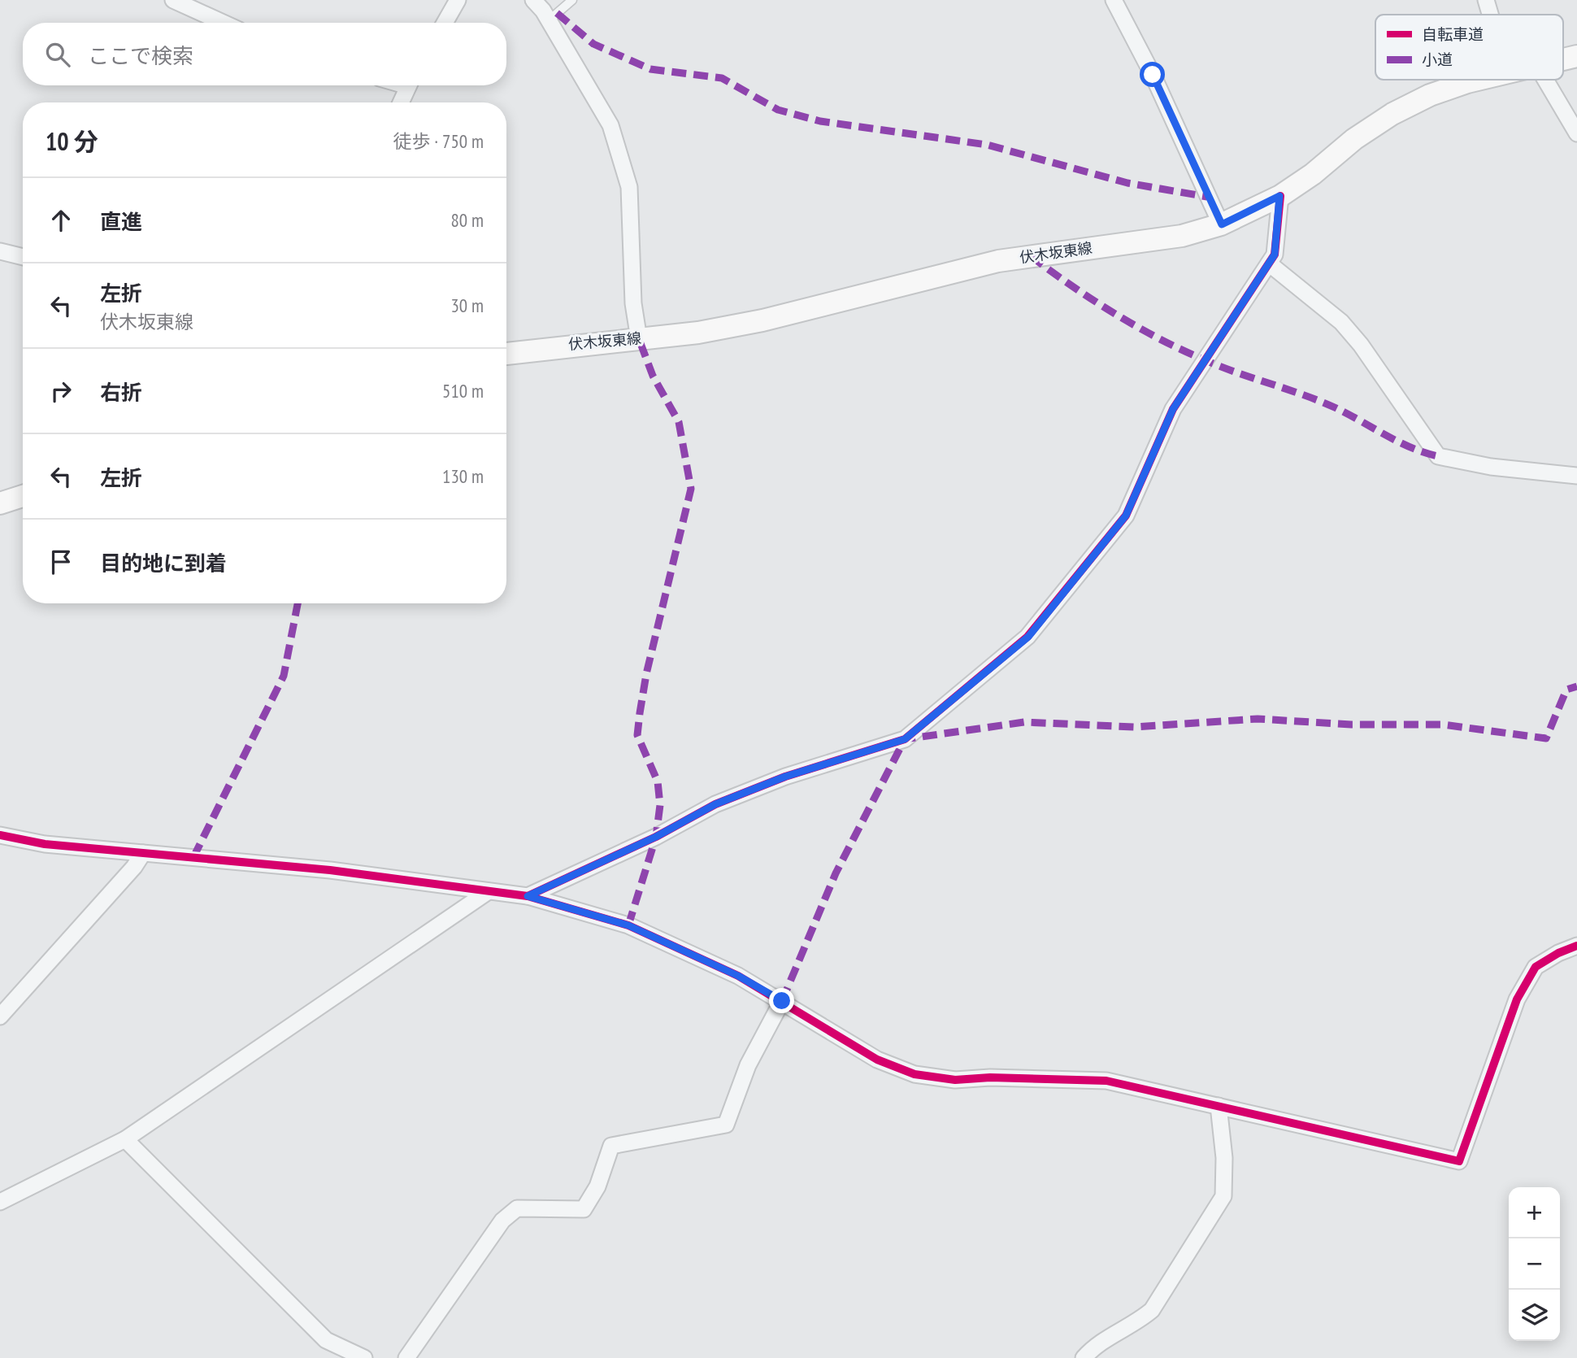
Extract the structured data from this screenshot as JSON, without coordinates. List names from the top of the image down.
{
  "streets": {
    "main road": ["伏木坂東線"]
  },
  "legend": ["自転車道", "小道"],
  "page": {
    "search": "ここで検索",
    "heading": ["10 分", "徒歩 · 750 m"],
    "list": [
      ["直進", "80 m"],
      ["左折", "伏木坂東線", "30 m"],
      ["右折", "510 m"],
      ["左折", "130 m"],
      "目的地に到着"
    ],
    "map_buttons": ["+", "−"]
  }
}
